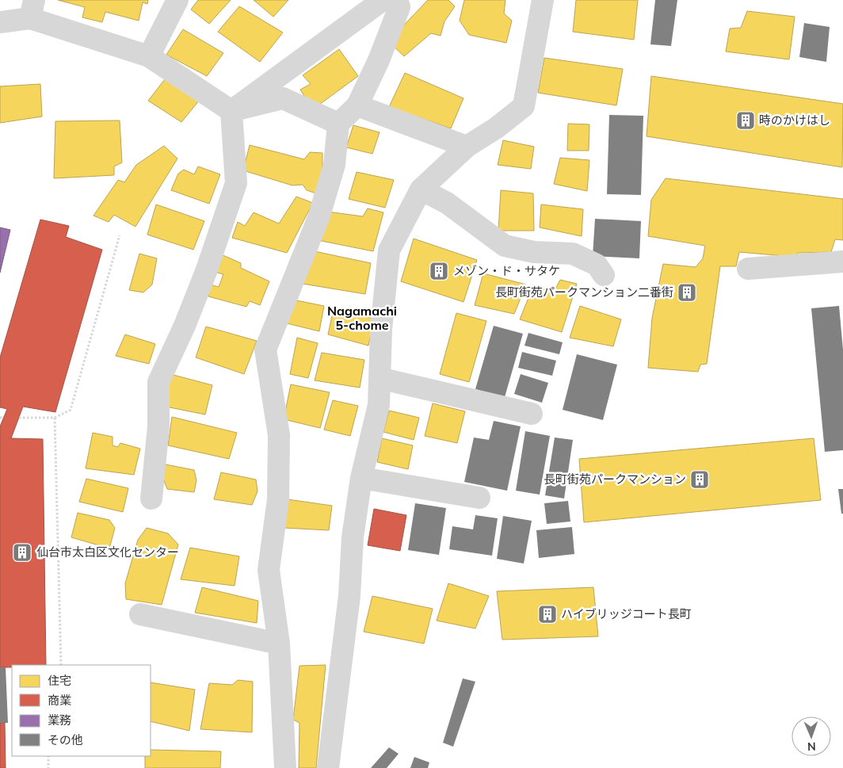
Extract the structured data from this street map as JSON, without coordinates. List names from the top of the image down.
{
  "districts": ["Nagamachi 5-chome"],
  "places": {
    "building": [
      "時のかけはし",
      "メゾン・ド・サタケ",
      "長町街苑パークマンション二番街",
      "長町街苑パークマンション",
      "仙台市太白区文化センター",
      "ハイブリッジコート長町"
    ]
  },
  "legend": [
    "住宅",
    "商業",
    "業務",
    "その他"
  ],
  "north": "bottom"
}
